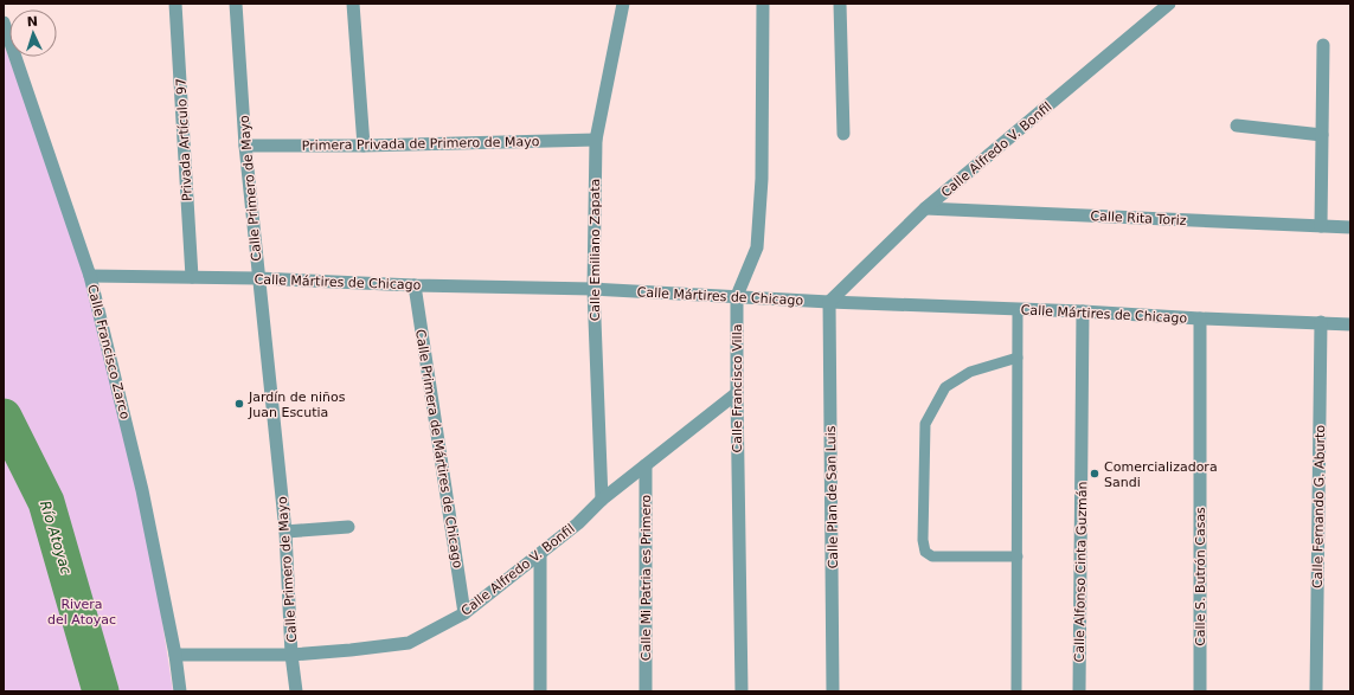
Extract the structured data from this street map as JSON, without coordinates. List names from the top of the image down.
{
  "streets": {
    "street": [
      "Privada Artículo 97",
      "Primera Privada de Primero de Mayo",
      "Calle Alfredo V. Bonfil",
      "Calle Primero de Mayo",
      "Calle Rita Toriz",
      "Calle Emiliano Zapata",
      "Calle Mártires de Chicago",
      "Calle Francisco Zarco",
      "Calle Francisco Villa",
      "Calle Primera de Mártires de Chicago",
      "Calle Plan de San Luis",
      "Calle Fernando G. Aburto",
      "Calle Alfonso Cinta Guzmán",
      "Calle S. Butrón Casas",
      "Calle Mi Patria es Primero"
    ]
  },
  "crossings": [
    ["Privada Artículo 97", "Calle Mártires de Chicago"],
    ["Primera Privada de Primero de Mayo", "Calle Primero de Mayo"],
    ["Primera Privada de Primero de Mayo", "Calle Emiliano Zapata"],
    ["Calle Alfredo V. Bonfil", "Calle Primero de Mayo"],
    ["Calle Alfredo V. Bonfil", "Calle Rita Toriz"],
    ["Calle Alfredo V. Bonfil", "Calle Emiliano Zapata"],
    ["Calle Alfredo V. Bonfil", "Calle Mártires de Chicago"],
    ["Calle Alfredo V. Bonfil", "Calle Francisco Zarco"],
    ["Calle Alfredo V. Bonfil", "Calle Francisco Villa"],
    ["Calle Alfredo V. Bonfil", "Calle Primera de Mártires de Chicago"],
    ["Calle Alfredo V. Bonfil", "Calle Plan de San Luis"],
    ["Calle Alfredo V. Bonfil", "Calle Mi Patria es Primero"],
    ["Calle Primero de Mayo", "Calle Mártires de Chicago"],
    ["Calle Emiliano Zapata", "Calle Mártires de Chicago"],
    ["Calle Mártires de Chicago", "Calle Francisco Zarco"],
    ["Calle Mártires de Chicago", "Calle Francisco Villa"],
    ["Calle Mártires de Chicago", "Calle Primera de Mártires de Chicago"],
    ["Calle Mártires de Chicago", "Calle Plan de San Luis"],
    ["Calle Mártires de Chicago", "Calle Fernando G. Aburto"],
    ["Calle Mártires de Chicago", "Calle Alfonso Cinta Guzmán"],
    ["Calle Mártires de Chicago", "Calle S. Butrón Casas"]
  ],
  "water": ["Río Atoyac"],
  "parks": ["Rivera del Atoyac"],
  "places": ["Jardín de niños Juan Escutia", "Comercializadora Sandi"],
  "north": "top"
}
